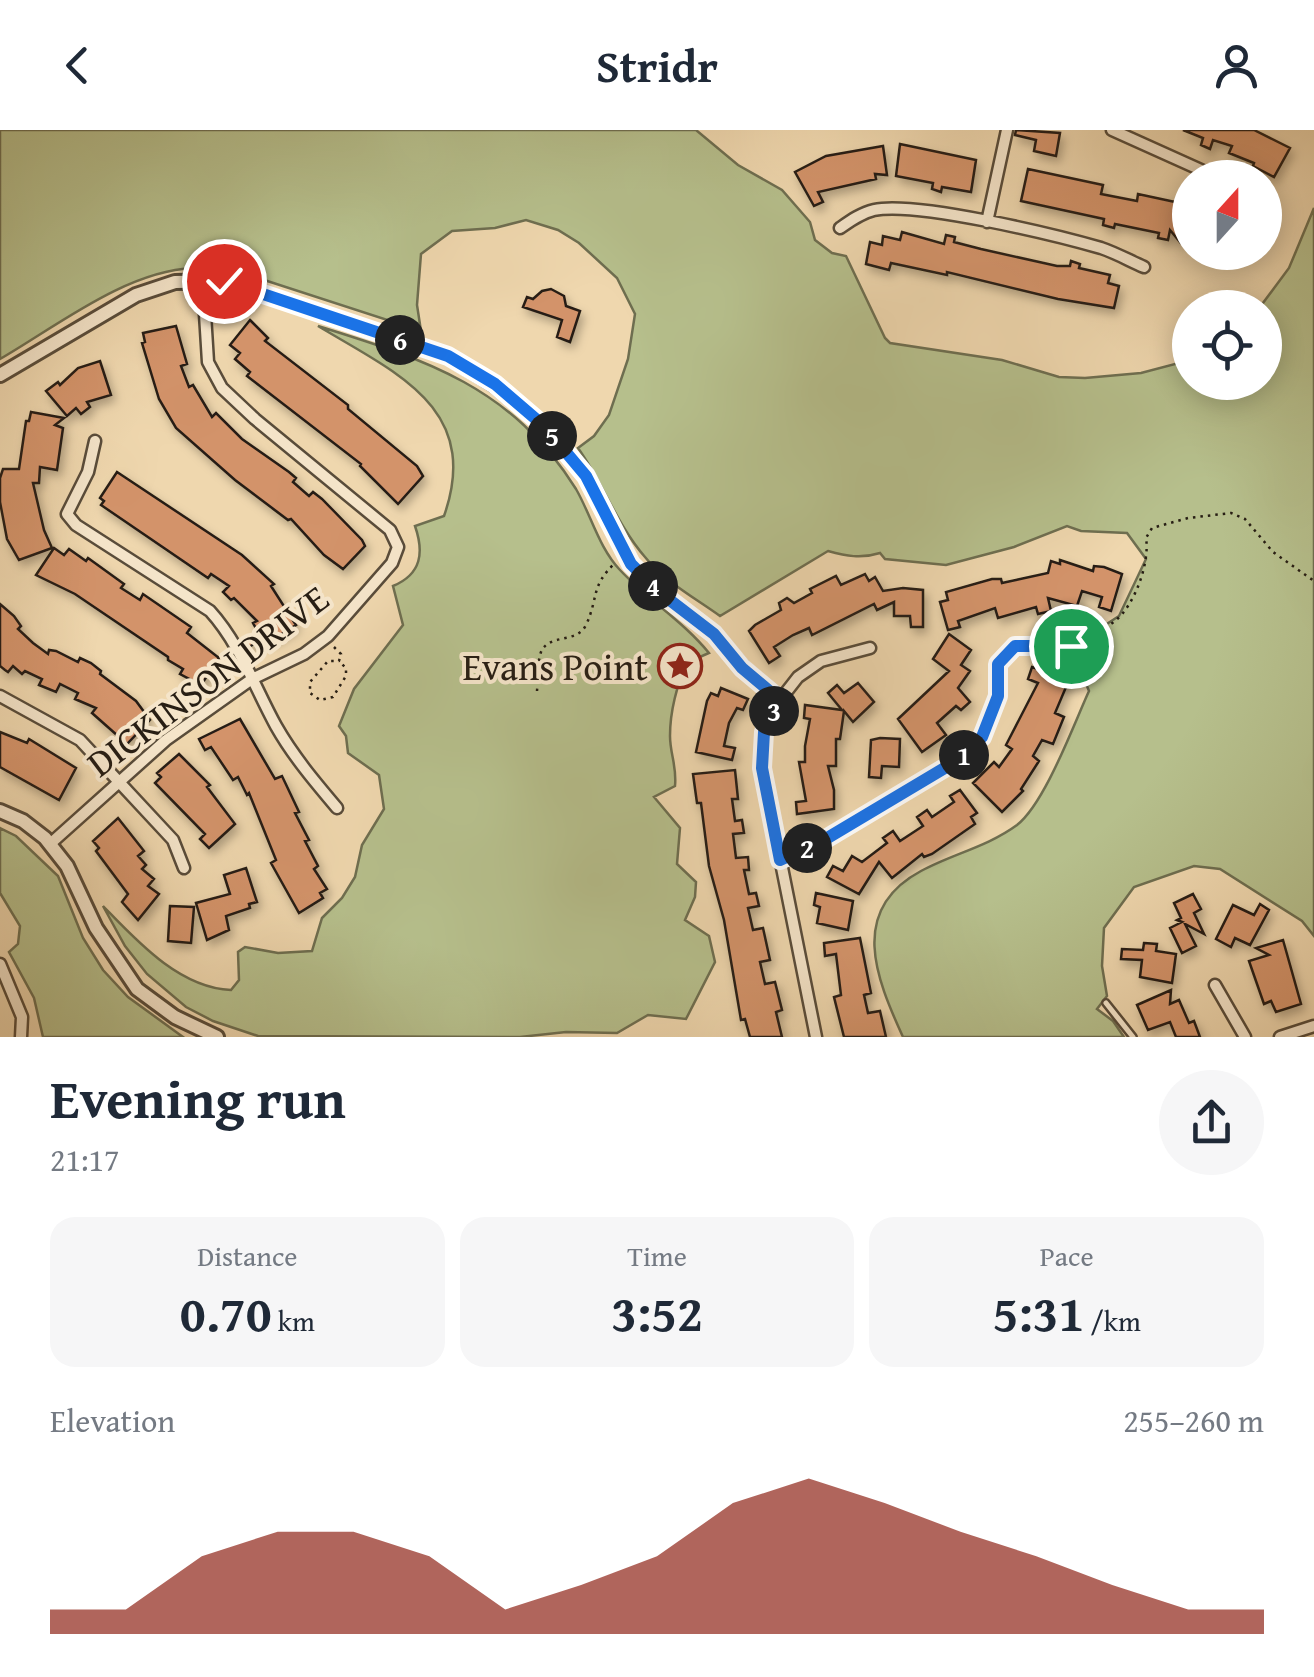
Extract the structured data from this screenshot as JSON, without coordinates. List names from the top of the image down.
{
  "streets": {
    "street": ["DICKINSON DRIVE"]
  },
  "places": {
    "place": ["Evans Point"]
  },
  "north": "top",
  "page": {
    "header": "Stridr",
    "pins": [
      "6",
      "5",
      "4",
      "3",
      "1",
      "2"
    ],
    "heading": ["Evening run", "21:17"],
    "stats": [
      ["Distance", "0.70 km"],
      ["Time", "3:52"],
      ["Pace", "5:31 /km"]
    ],
    "chart": ["Elevation", "255–260 m"]
  }
}
